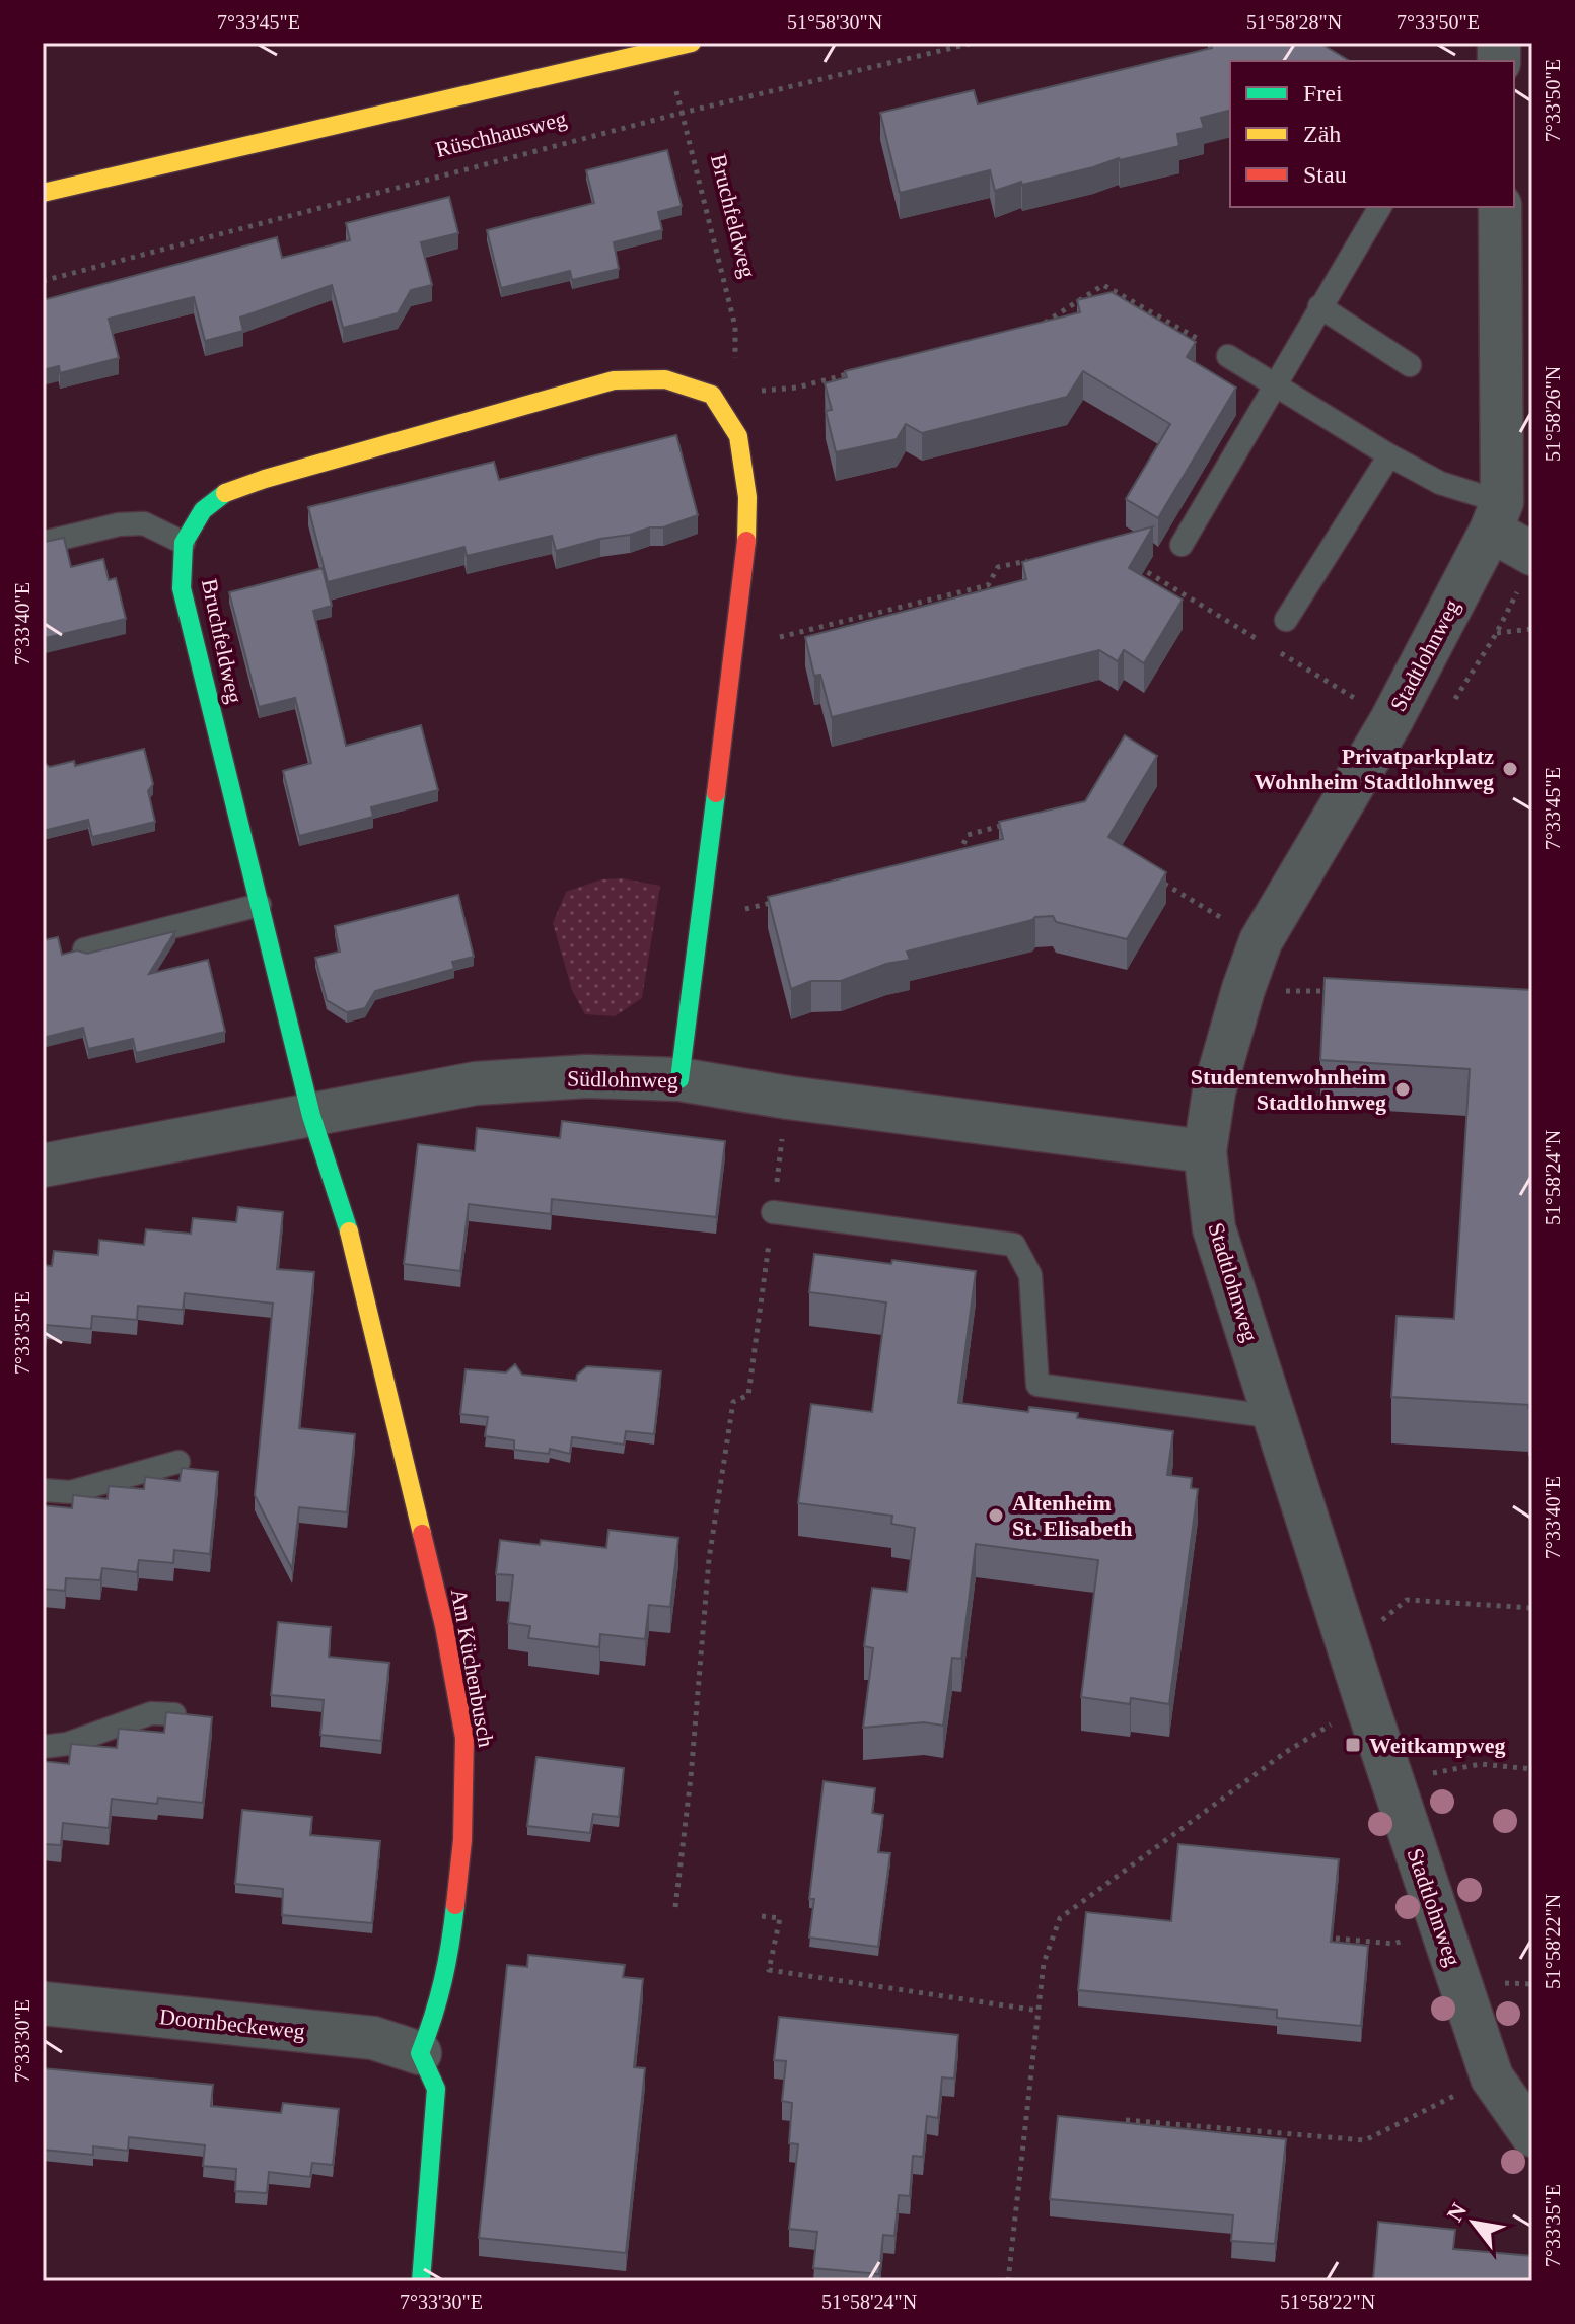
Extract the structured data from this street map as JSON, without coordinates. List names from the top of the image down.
{
  "streets": {
    "street": [
      "Rüschhausweg",
      "Bruchfeldweg",
      "Stadtlohnweg",
      "Südlohnweg",
      "Am Küchenbusch",
      "Doornbeckeweg"
    ]
  },
  "crossings": [
    ["Rüschhausweg", "Bruchfeldweg"],
    ["Bruchfeldweg", "Südlohnweg"],
    ["Bruchfeldweg", "Am Küchenbusch"],
    ["Stadtlohnweg", "Südlohnweg"],
    ["Südlohnweg", "Am Küchenbusch"],
    ["Am Küchenbusch", "Doornbeckeweg"]
  ],
  "places": {
    "other": ["Privatparkplatz Wohnheim Stadtlohnweg", "Studentenwohnheim Stadtlohnweg", "Altenheim St. Elisabeth"],
    "transit": ["Weitkampweg"]
  },
  "legend": ["Frei", "Zäh", "Stau"],
  "north": "top left",
  "coordinates": [
    "7°33'45\"E",
    "51°58'30\"N",
    "51°58'28\"N",
    "7°33'50\"E",
    "51°58'26\"N",
    "7°33'40\"E",
    "51°58'24\"N",
    "7°33'35\"E",
    "51°58'22\"N",
    "7°33'30\"E"
  ]
}
